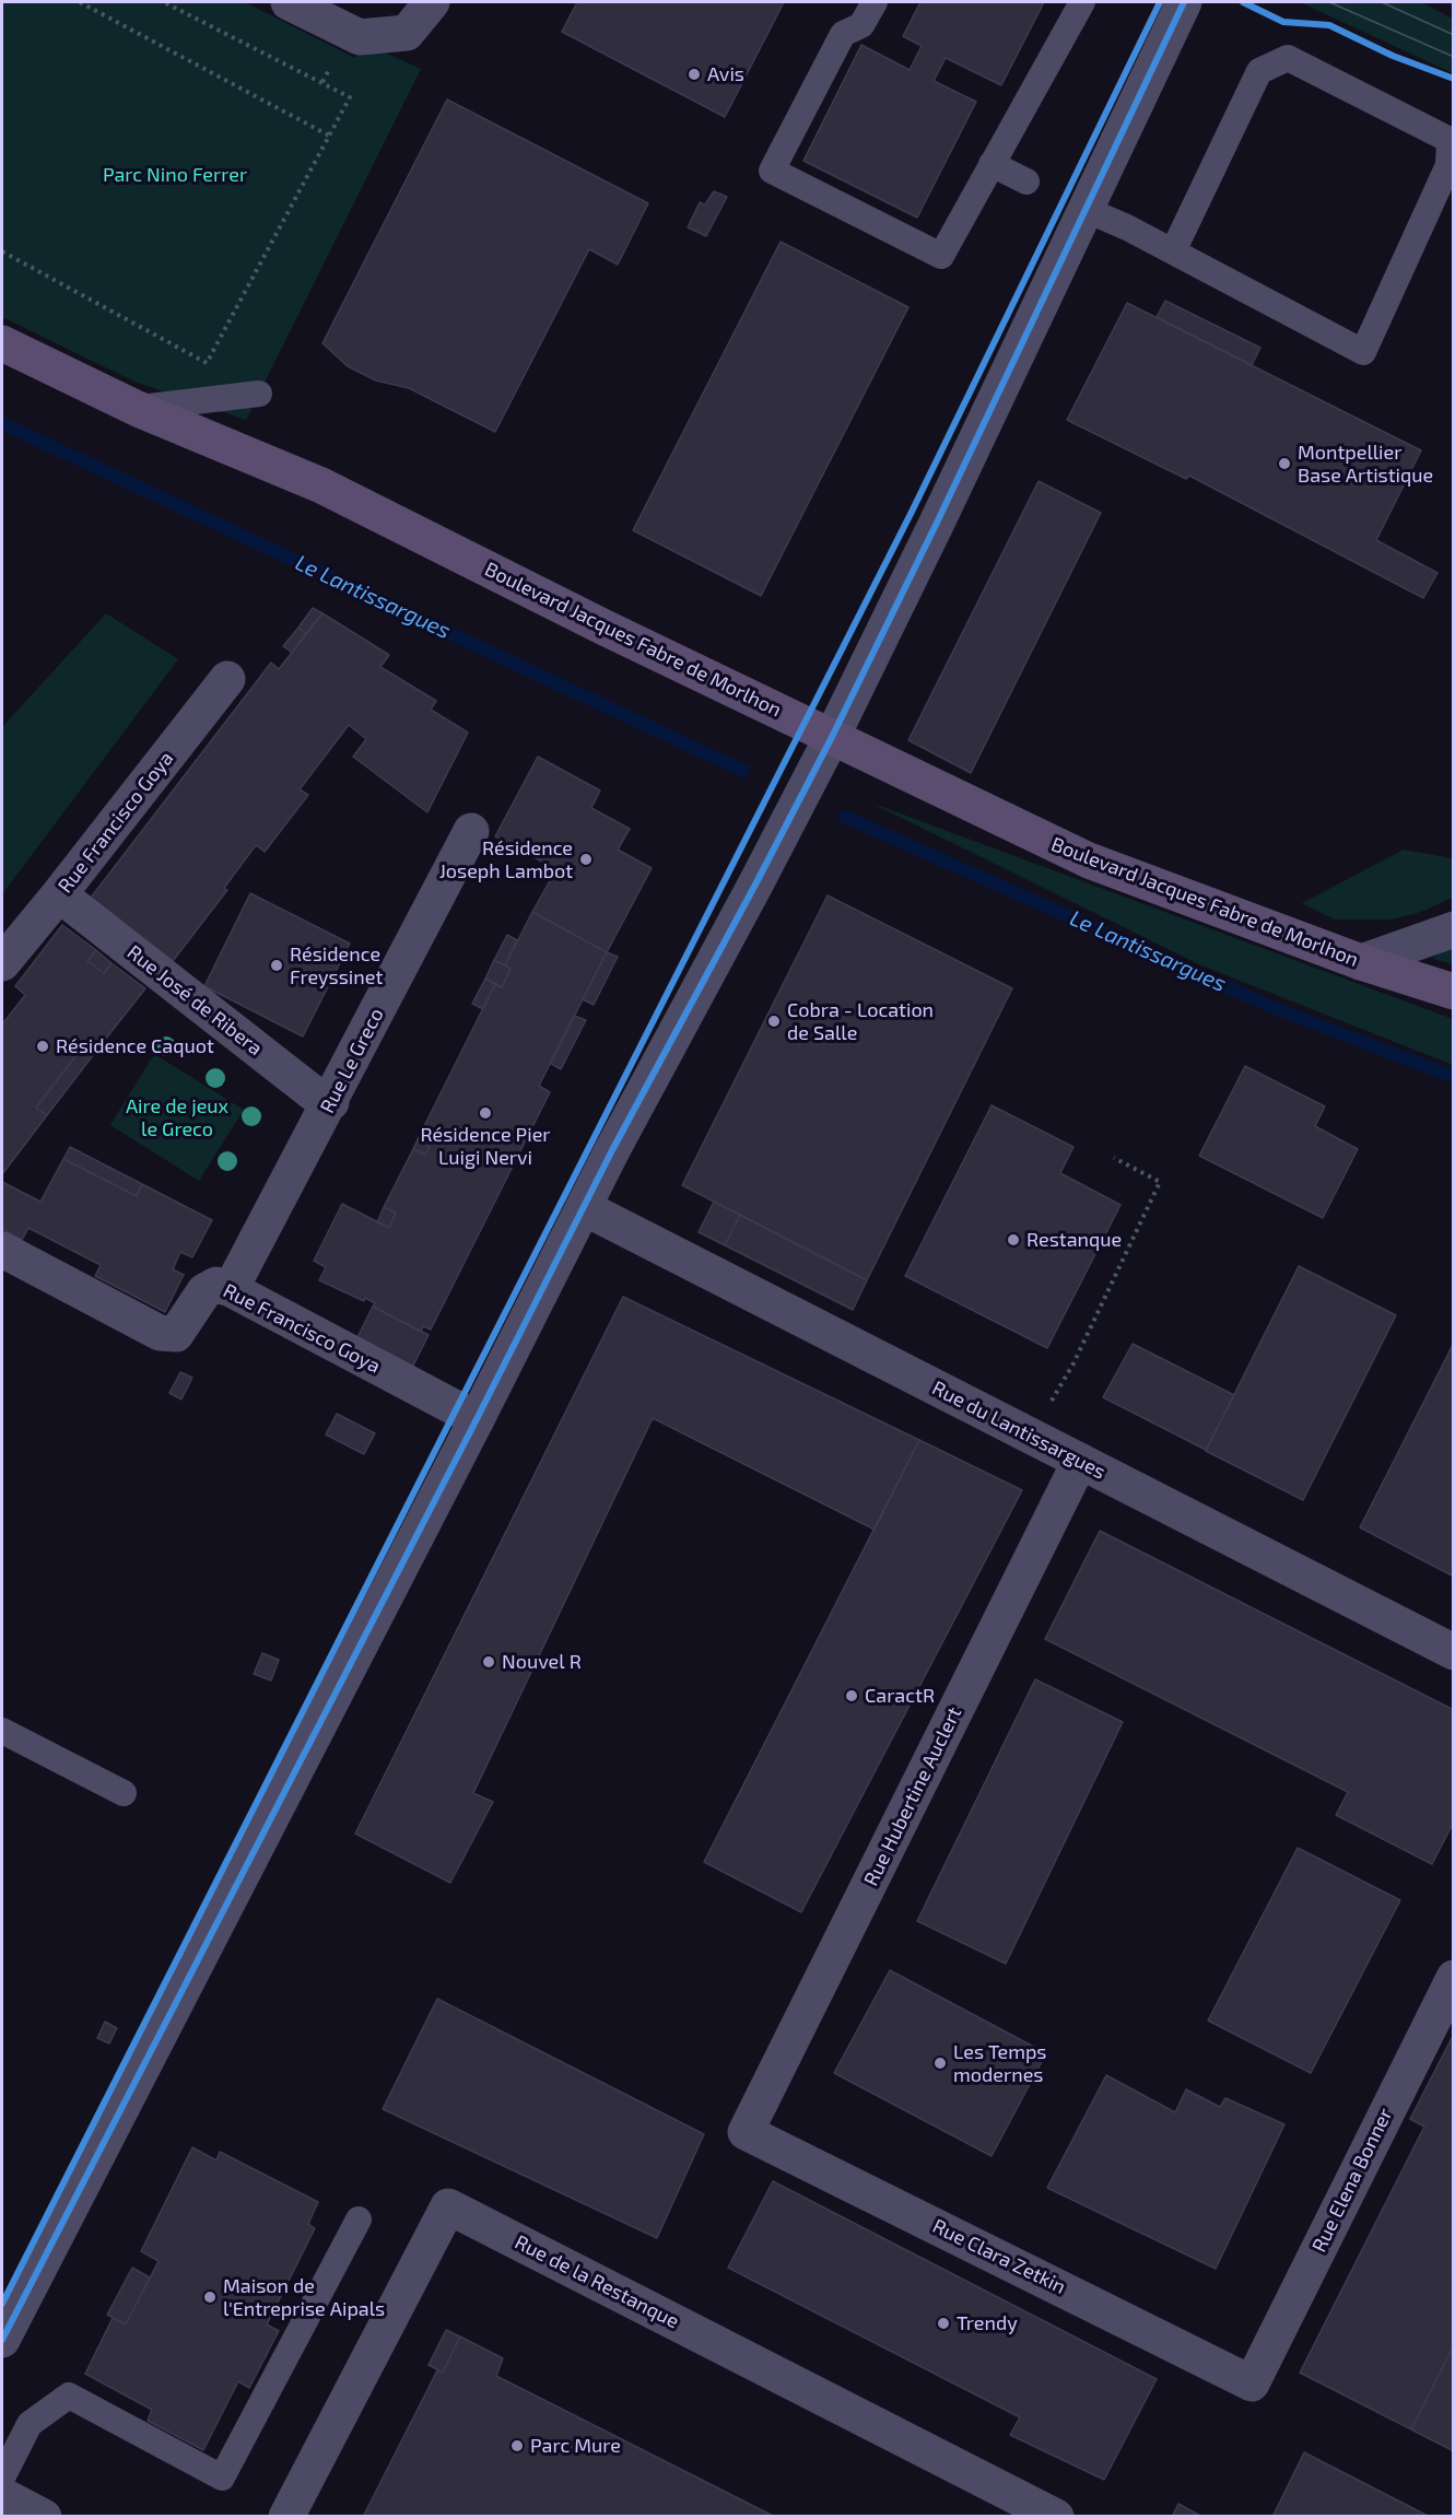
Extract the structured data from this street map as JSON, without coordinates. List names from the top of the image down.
{
  "streets": {
    "main road": ["Boulevard Jacques Fabre de Morlhon"],
    "street": [
      "Rue Francisco Goya",
      "Rue José de Ribera",
      "Rue Le Greco",
      "Rue du Lantissargues",
      "Rue Hubertine Auclert",
      "Rue Elena Bonner",
      "Rue Clara Zetkin",
      "Rue de la Restanque"
    ]
  },
  "crossings": [
    ["Rue Francisco Goya", "Rue José de Ribera"],
    ["Rue Francisco Goya", "Rue Le Greco"],
    ["Rue José de Ribera", "Rue Le Greco"],
    ["Rue du Lantissargues", "Rue Hubertine Auclert"],
    ["Rue Hubertine Auclert", "Rue Clara Zetkin"],
    ["Rue Elena Bonner", "Rue Clara Zetkin"]
  ],
  "water": ["Le Lantissargues"],
  "parks": ["Parc Nino Ferrer", "Aire de jeux le Greco"],
  "places": [
    "Avis",
    "Montpellier Base Artistique",
    "Résidence Joseph Lambot",
    "Résidence Freyssinet",
    "Cobra - Location de Salle",
    "Résidence Caquot",
    "Résidence Pier Luigi Nervi",
    "Restanque",
    "Nouvel R",
    "CaractR",
    "Les Temps modernes",
    "Maison de l'Entreprise Aipals",
    "Trendy",
    "Parc Mure"
  ]
}
